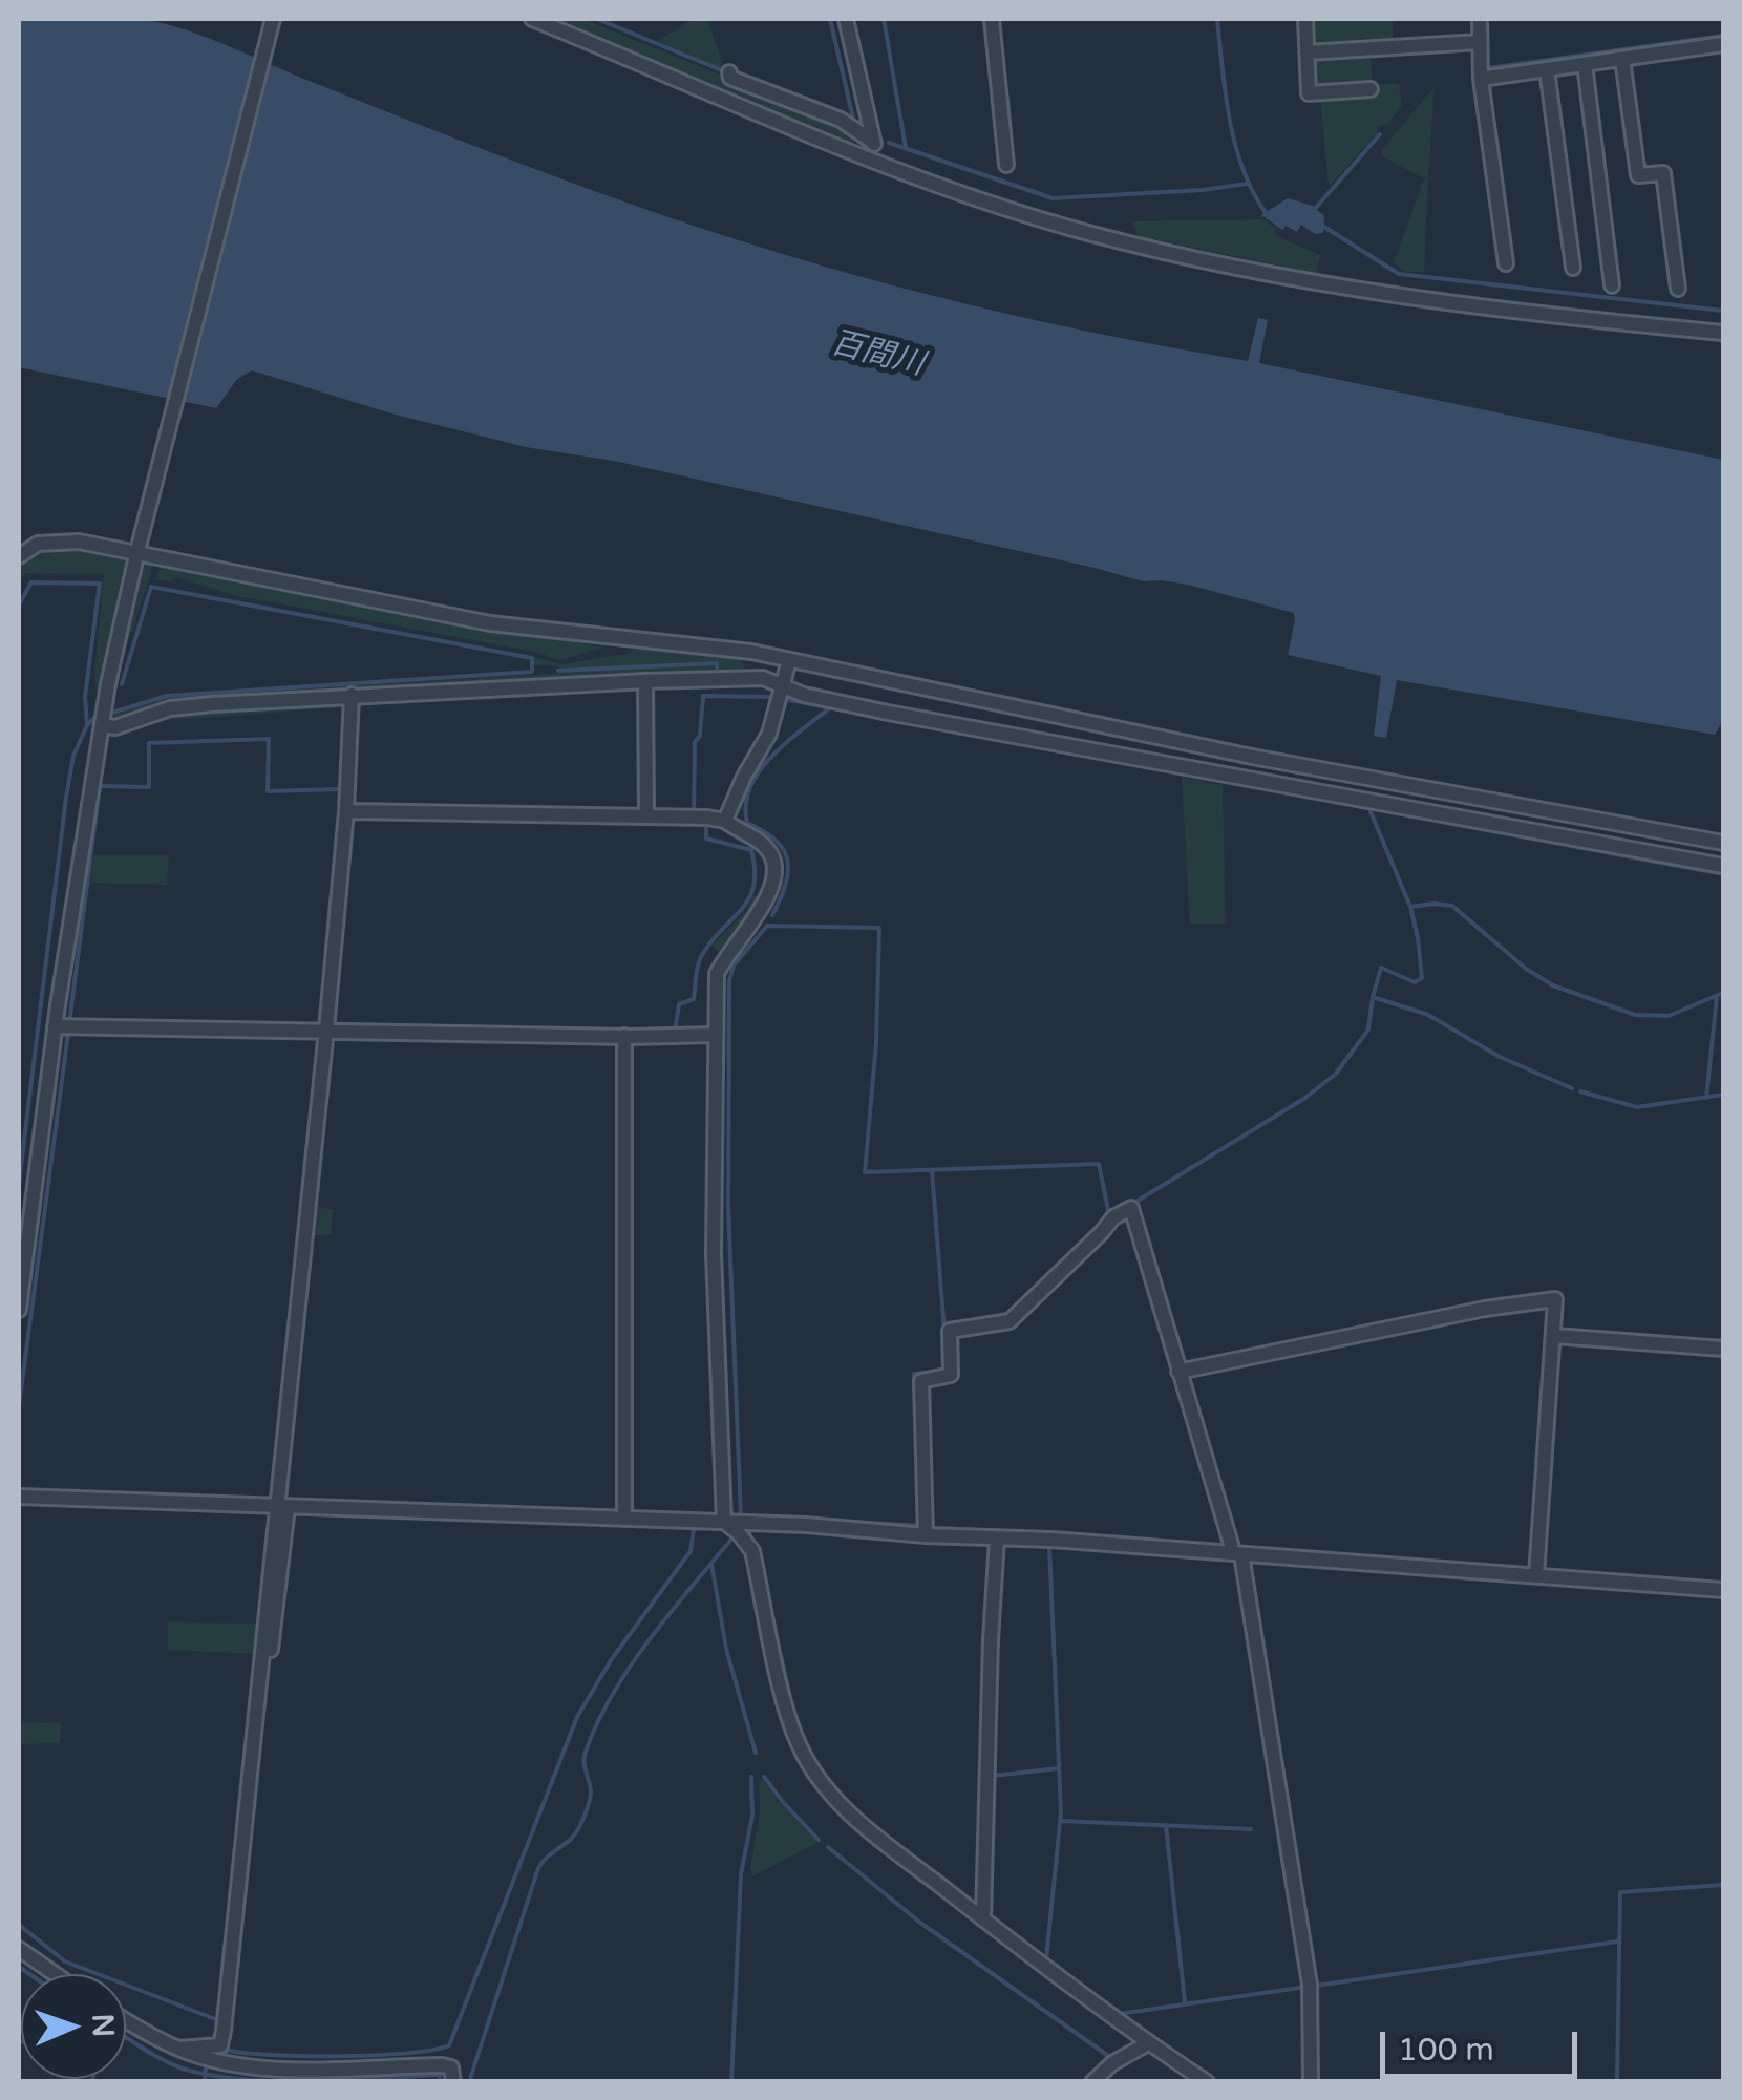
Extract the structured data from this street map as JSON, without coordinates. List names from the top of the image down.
{
  "water": ["百間川"],
  "scale_bar": "100 m",
  "north": "right"
}
